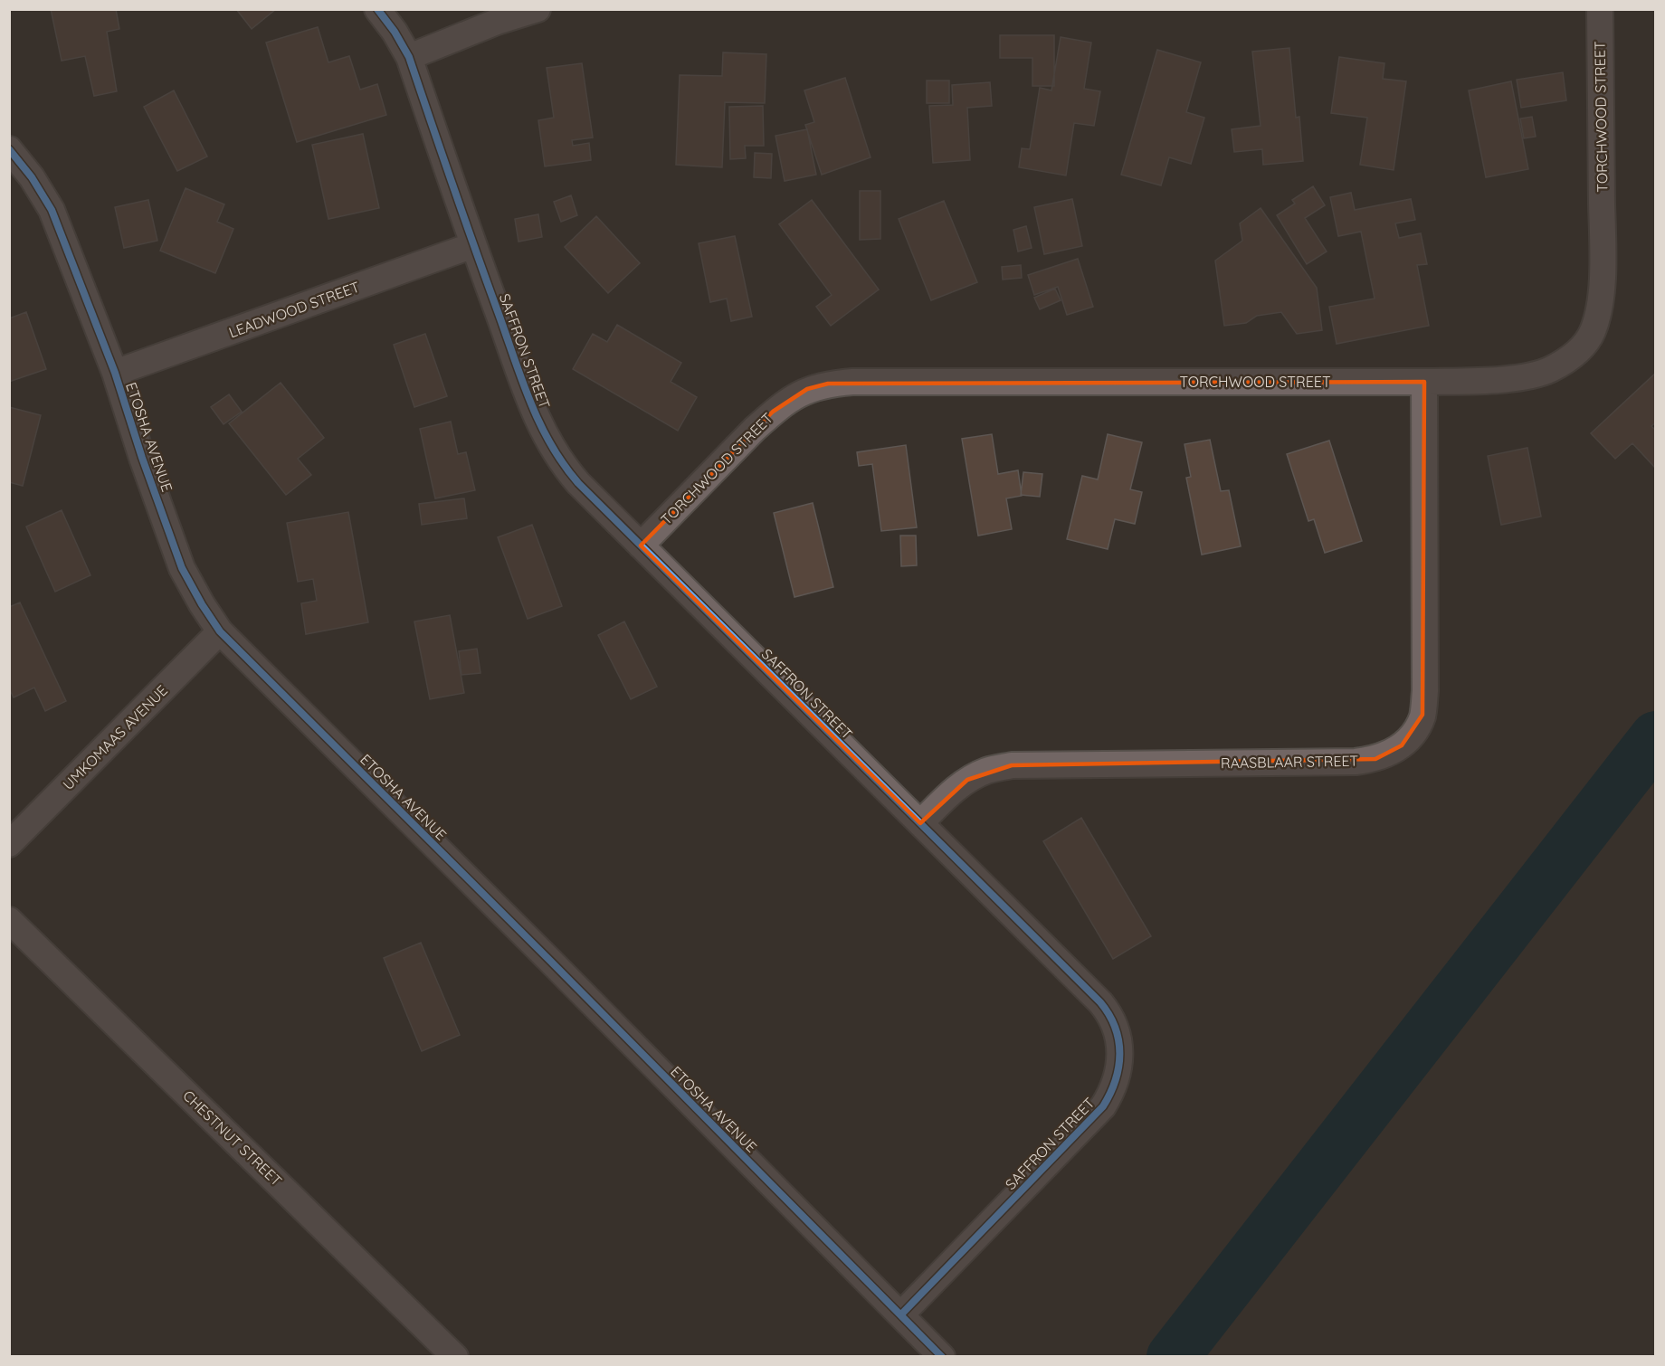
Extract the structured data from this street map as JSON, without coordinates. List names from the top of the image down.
{
  "streets": {
    "street": [
      "TORCHWOOD STREET",
      "LEADWOOD STREET",
      "SAFFRON STREET",
      "ETOSHA AVENUE",
      "UMKOMAAS AVENUE",
      "RAASBLAAR STREET",
      "CHESTNUT STREET"
    ]
  },
  "crossings": [
    ["TORCHWOOD STREET", "SAFFRON STREET"],
    ["TORCHWOOD STREET", "RAASBLAAR STREET"],
    ["LEADWOOD STREET", "SAFFRON STREET"],
    ["LEADWOOD STREET", "ETOSHA AVENUE"],
    ["SAFFRON STREET", "ETOSHA AVENUE"],
    ["SAFFRON STREET", "RAASBLAAR STREET"],
    ["ETOSHA AVENUE", "UMKOMAAS AVENUE"]
  ]
}
